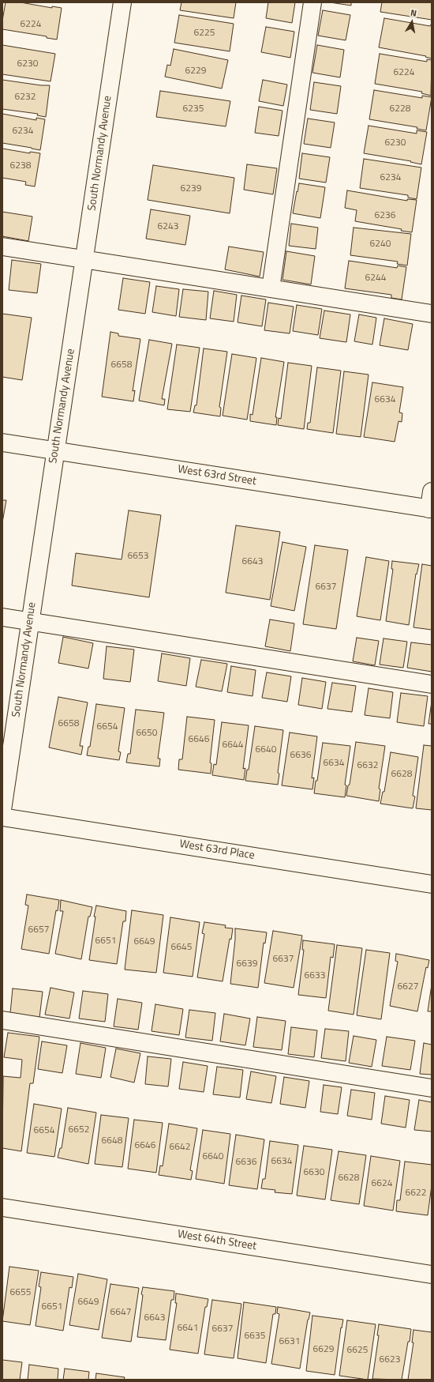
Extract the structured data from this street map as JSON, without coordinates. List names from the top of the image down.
{
  "streets": {
    "street": [
      "South Normandy Avenue",
      "West 63rd Street",
      "West 63rd Place",
      "West 64th Street"
    ]
  },
  "crossings": [
    ["South Normandy Avenue", "West 63rd Street"]
  ],
  "house_numbers": [
    "6224",
    "6225",
    "6230",
    "6229",
    "6224",
    "6232",
    "6235",
    "6228",
    "6234",
    "6230",
    "6238",
    "6234",
    "6239",
    "6236",
    "6243",
    "6240",
    "6244",
    "6658",
    "6634",
    "6653",
    "6643",
    "6637",
    "6658",
    "6654",
    "6650",
    "6646",
    "6644",
    "6640",
    "6636",
    "6634",
    "6632",
    "6628",
    "6657",
    "6651",
    "6649",
    "6645",
    "6637",
    "6639",
    "6633",
    "6627",
    "6652",
    "6654",
    "6648",
    "6646",
    "6642",
    "6640",
    "6634",
    "6636",
    "6630",
    "6628",
    "6624",
    "6622",
    "6655",
    "6649",
    "6651",
    "6647",
    "6643",
    "6641",
    "6637",
    "6635",
    "6631",
    "6629",
    "6625",
    "6623"
  ],
  "north": "top"
}
